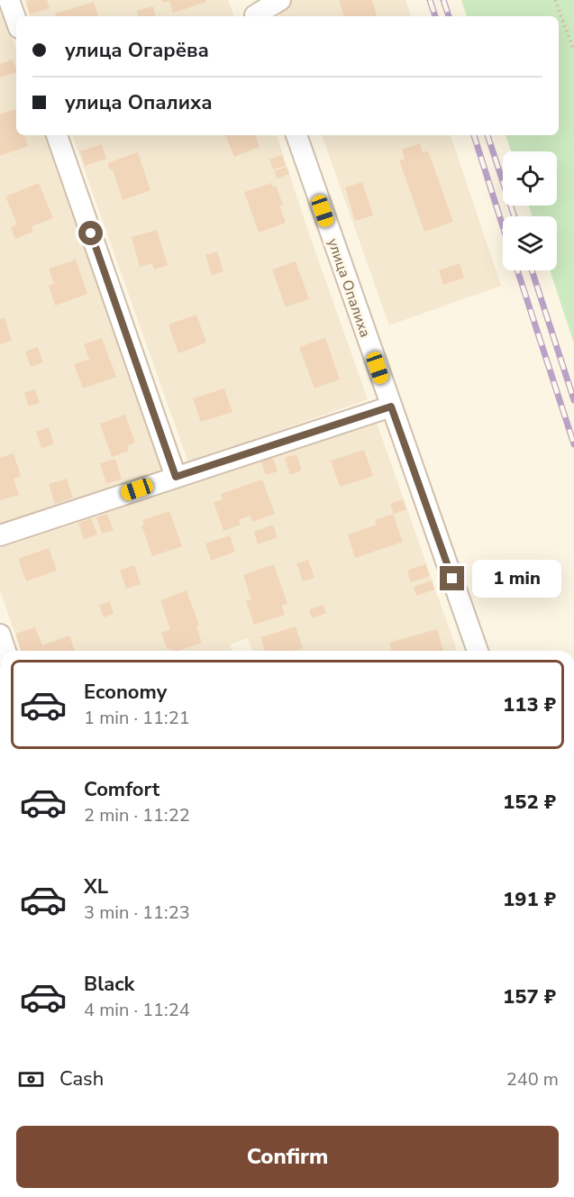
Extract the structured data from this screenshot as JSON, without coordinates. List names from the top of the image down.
{
  "streets": {
    "street": ["улица Опалиха"]
  },
  "page": {
    "banner": ["улица Огарёва", "улица Опалиха"],
    "bubble": "1 min",
    "list": [
      {
        "name": "Economy",
        "note": "1 min · 11:21",
        "value": "113 ₽"
      },
      {
        "name": "Comfort",
        "note": "2 min · 11:22",
        "value": "152 ₽"
      },
      {
        "name": "XL",
        "note": "3 min · 11:23",
        "value": "191 ₽"
      },
      {
        "name": "Black",
        "note": "4 min · 11:24",
        "value": "157 ₽"
      }
    ],
    "pay": ["Cash", "240 m"],
    "buttons": "Confirm"
  }
}
